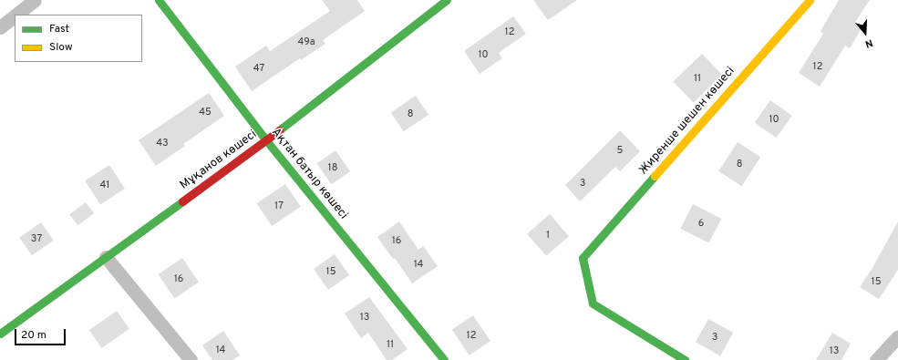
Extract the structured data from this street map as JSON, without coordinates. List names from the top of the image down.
{
  "streets": {
    "street": ["Жиренше шешен көшесі", "Мұқанов көшесі", "Ақтан батыр көшесі"]
  },
  "crossings": [
    ["Мұқанов көшесі", "Ақтан батыр көшесі"]
  ],
  "house_numbers": [
    "12",
    "49а",
    "10",
    "12",
    "47",
    "11",
    "45",
    "8",
    "10",
    "43",
    "5",
    "8",
    "18",
    "3",
    "41",
    "17",
    "6",
    "1",
    "37",
    "16",
    "14",
    "15",
    "16",
    "15",
    "13",
    "12",
    "3",
    "11",
    "14",
    "13"
  ],
  "legend": ["Fast", "Slow"],
  "scale_bar": "20 m",
  "north": "bottom"
}
